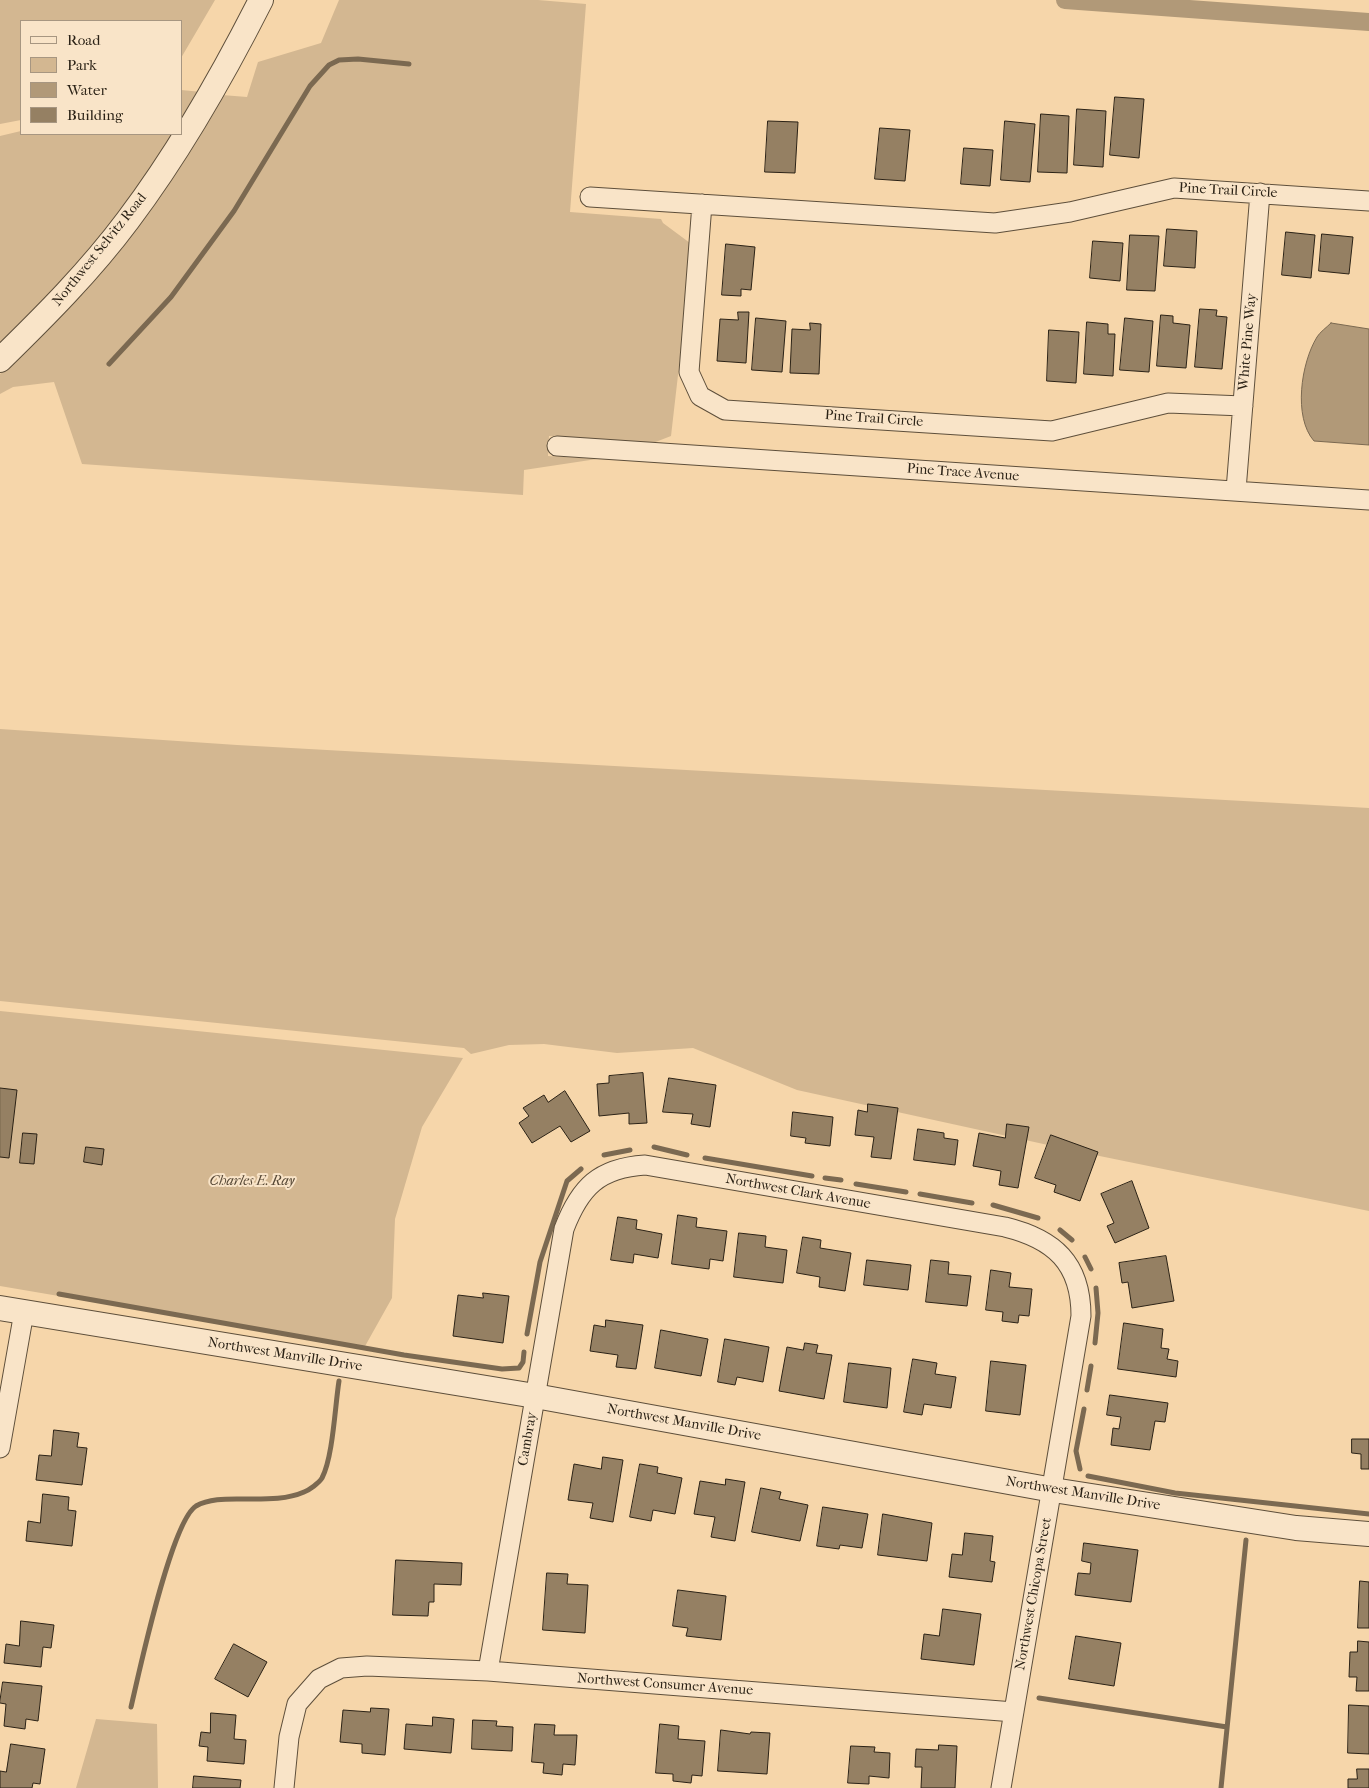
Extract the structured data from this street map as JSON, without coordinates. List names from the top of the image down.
{
  "streets": {
    "street": [
      "Pine Trail Circle",
      "Northwest Selvitz Road",
      "White Pine Way",
      "Pine Trace Avenue",
      "Northwest Clark Avenue",
      "Northwest Manville Drive",
      "Cambray",
      "Northwest Chicopa Street",
      "Northwest Consumer Avenue"
    ]
  },
  "crossings": [
    ["Pine Trail Circle", "White Pine Way"],
    ["White Pine Way", "Pine Trace Avenue"],
    ["Northwest Clark Avenue", "Cambray"],
    ["Northwest Clark Avenue", "Northwest Chicopa Street"],
    ["Northwest Manville Drive", "Cambray"],
    ["Northwest Manville Drive", "Northwest Chicopa Street"],
    ["Cambray", "Northwest Consumer Avenue"],
    ["Northwest Chicopa Street", "Northwest Consumer Avenue"]
  ],
  "parks": ["Charles E. Ray"],
  "legend": [
    "Road",
    "Park",
    "Water",
    "Building"
  ]
}
